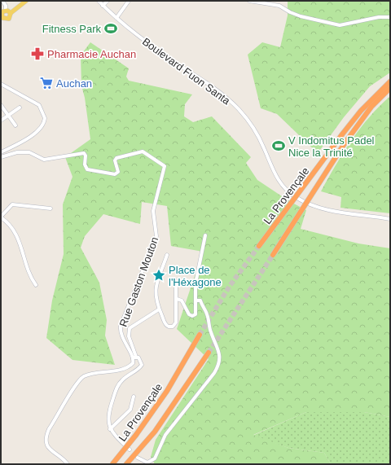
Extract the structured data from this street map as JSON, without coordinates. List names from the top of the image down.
{
  "streets": {
    "highway": ["La Provençale"],
    "street": ["Boulevard Fuon Santa", "Rue Gaston Mouton"]
  },
  "places": {
    "sports": ["Fitness Park", "V Indomitus Padel Nice la Trinité"],
    "pharmacy": ["Pharmacie Auchan"],
    "supermarket": ["Auchan"],
    "place": ["Place de l'Héxagone"]
  }
}
